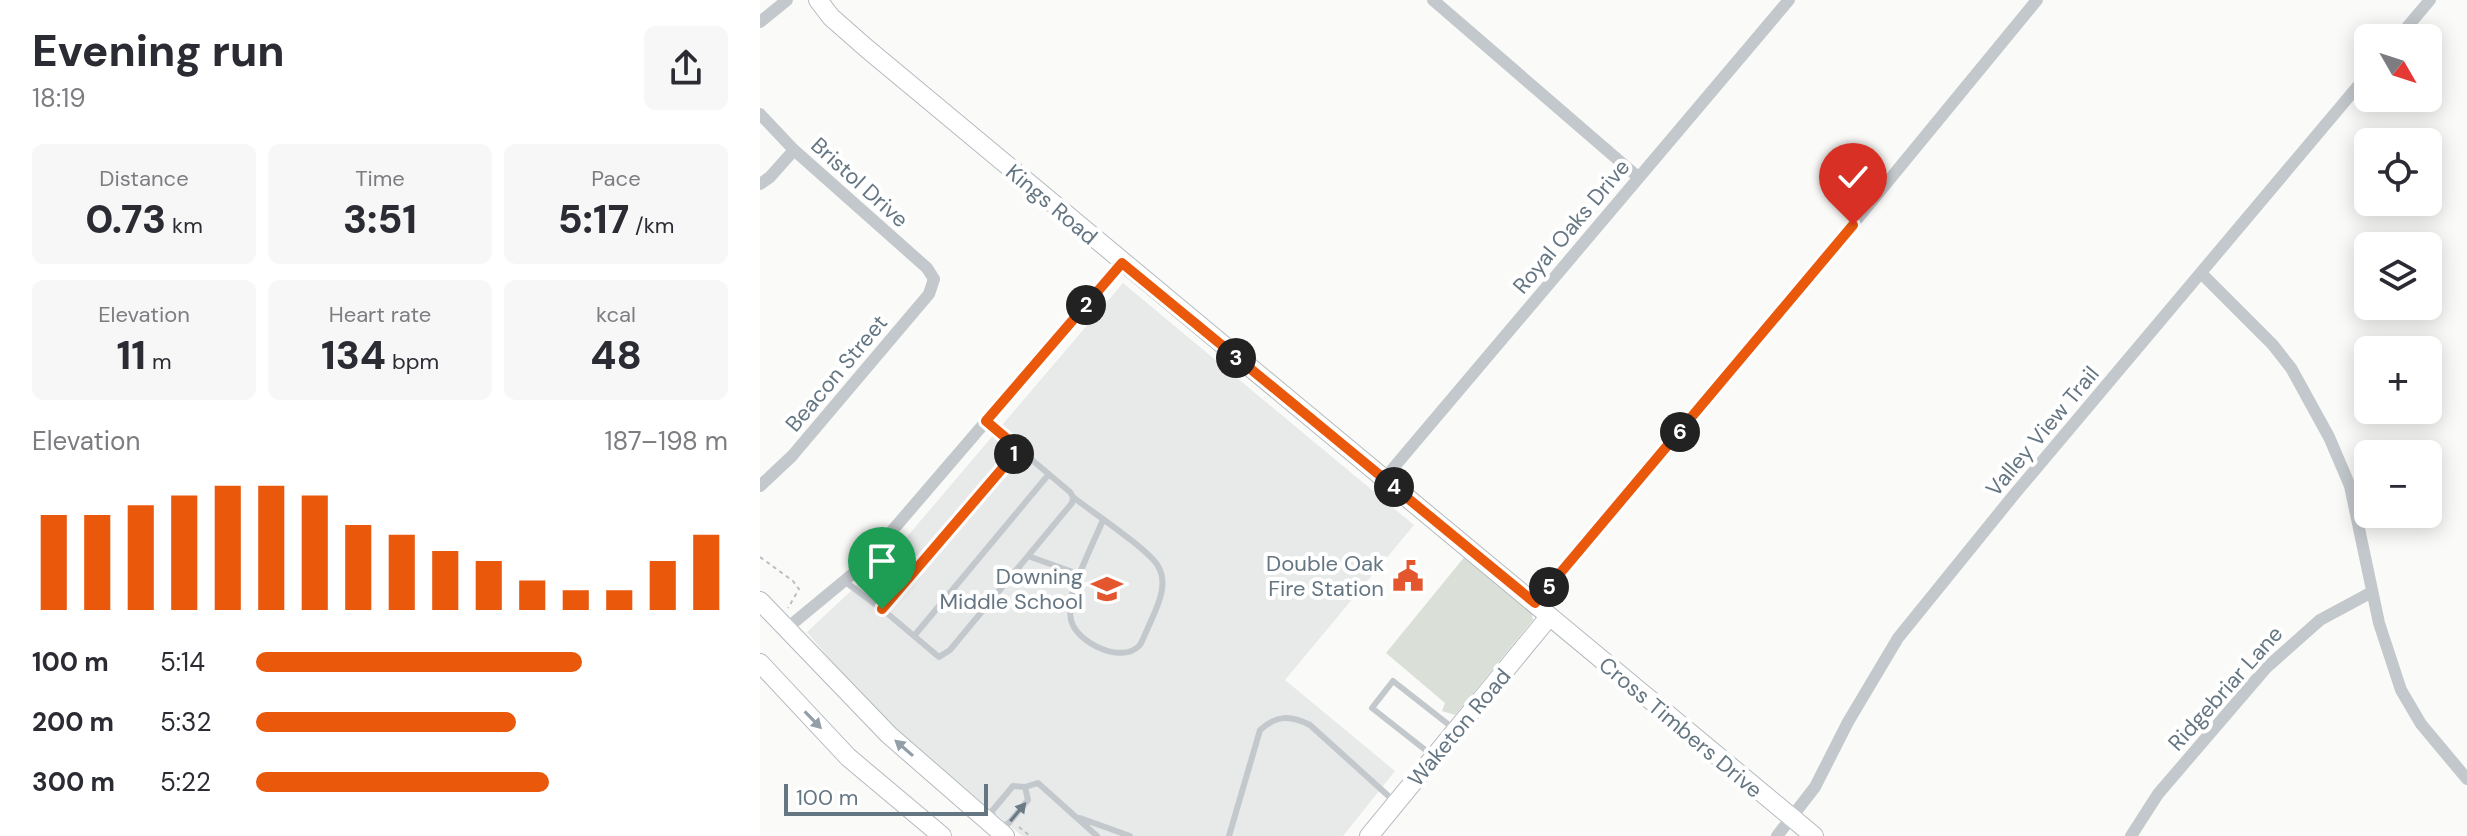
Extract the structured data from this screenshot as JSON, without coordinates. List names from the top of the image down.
{
  "streets": {
    "street": [
      "Bristol Drive",
      "Kings Road",
      "Royal Oaks Drive",
      "Beacon Street",
      "Valley View Trail",
      "Ridgebriar Lane",
      "Waketon Road",
      "Cross Timbers Drive"
    ]
  },
  "crossings": [
    ["Bristol Drive", "Beacon Street"],
    ["Kings Road", "Royal Oaks Drive"],
    ["Kings Road", "Waketon Road"],
    ["Kings Road", "Cross Timbers Drive"],
    ["Valley View Trail", "Cross Timbers Drive"],
    ["Waketon Road", "Cross Timbers Drive"]
  ],
  "places": {
    "public building": ["Double Oak Fire Station"],
    "school or university": ["Downing Middle School"]
  },
  "scale_bar": "100 m",
  "north": "bottom right",
  "page": {
    "heading": ["Evening run", "18:19"],
    "map_buttons": ["+", "−"],
    "stats": [
      ["Distance", "0.73 km"],
      ["Time", "3:51"],
      ["Pace", "5:17 /km"],
      ["Elevation", "11 m"],
      ["Heart rate", "134 bpm"],
      ["kcal", "48"]
    ],
    "pins": [
      "2",
      "3",
      "6",
      "1",
      "4",
      "5"
    ],
    "chart": ["Elevation", "187–198 m"],
    "list": [
      {
        "name": "100 m",
        "note": "5:14"
      },
      {
        "name": "200 m",
        "note": "5:32"
      },
      {
        "name": "300 m",
        "note": "5:22"
      }
    ],
    "scale": "100 m"
  }
}
